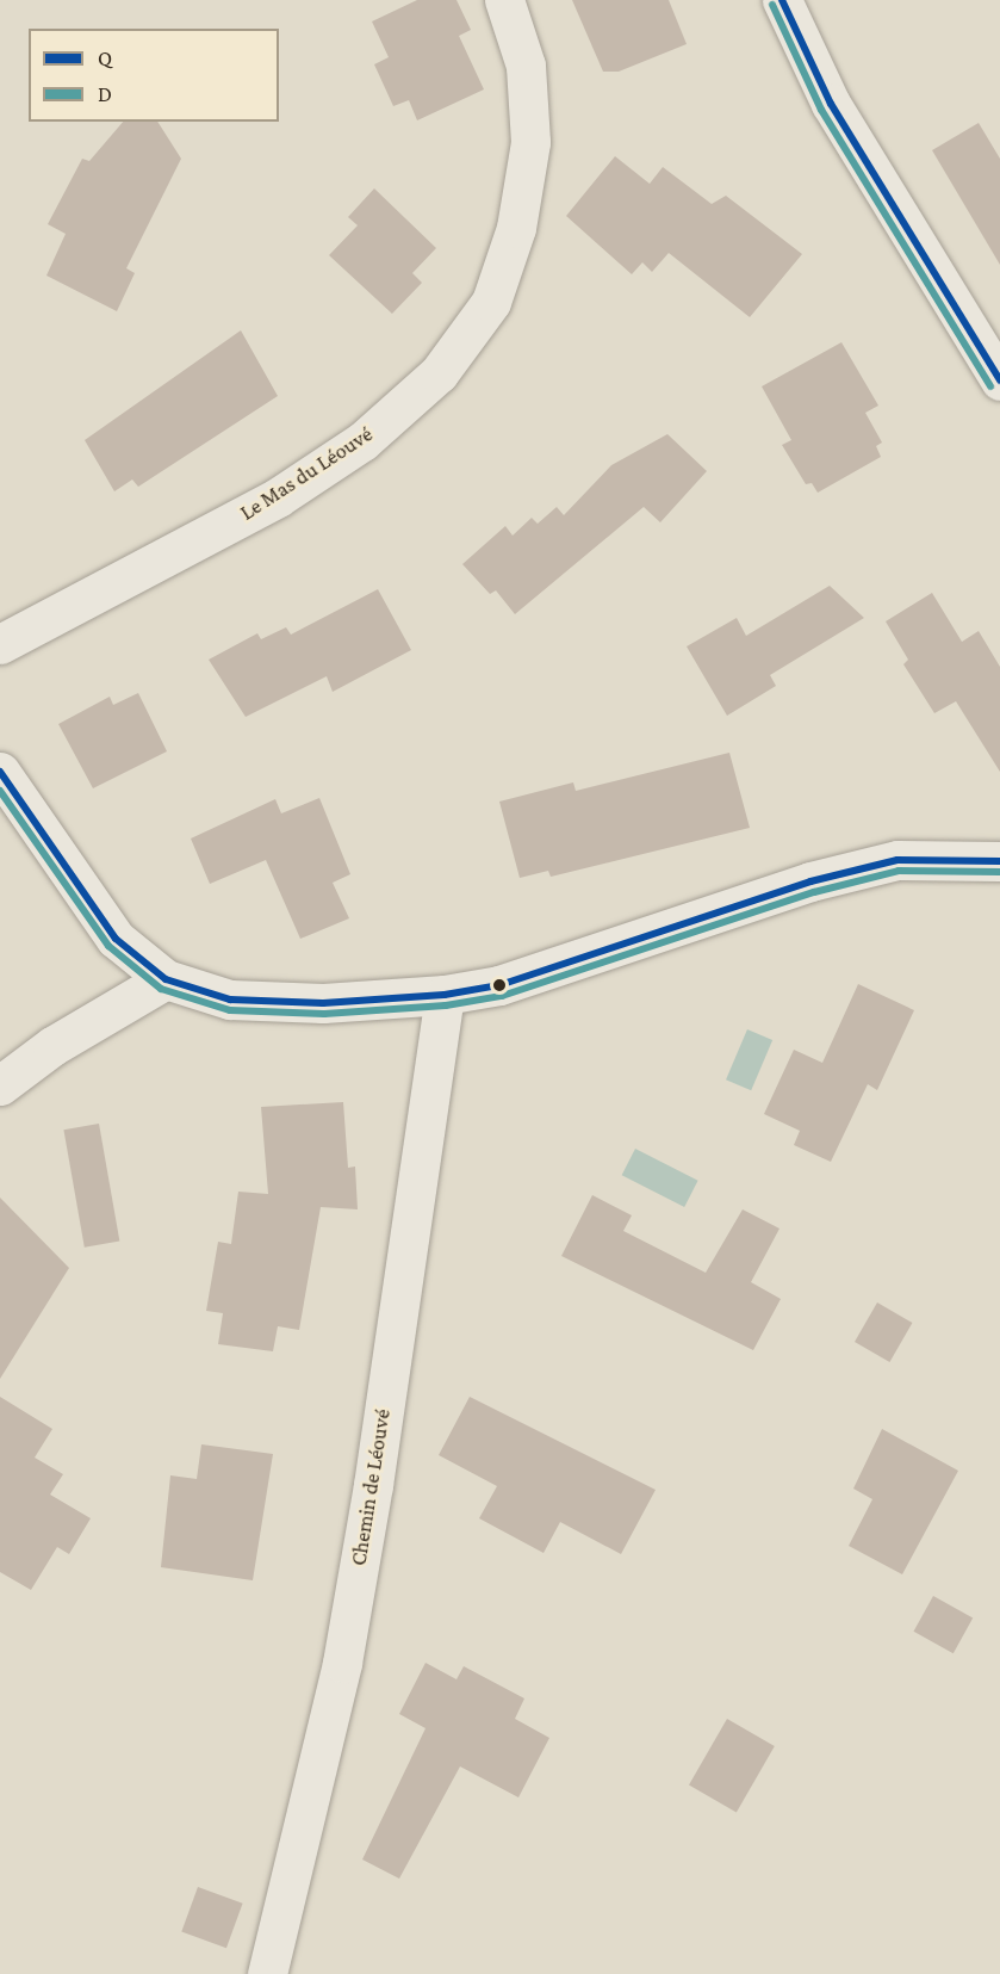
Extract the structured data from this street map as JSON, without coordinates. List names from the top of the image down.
{
  "streets": {
    "street": ["Le Mas du Léouvé", "Chemin de Léouvé"]
  },
  "lines": ["transit line Q", "transit line D"],
  "legend": ["Q", "D"]
}
